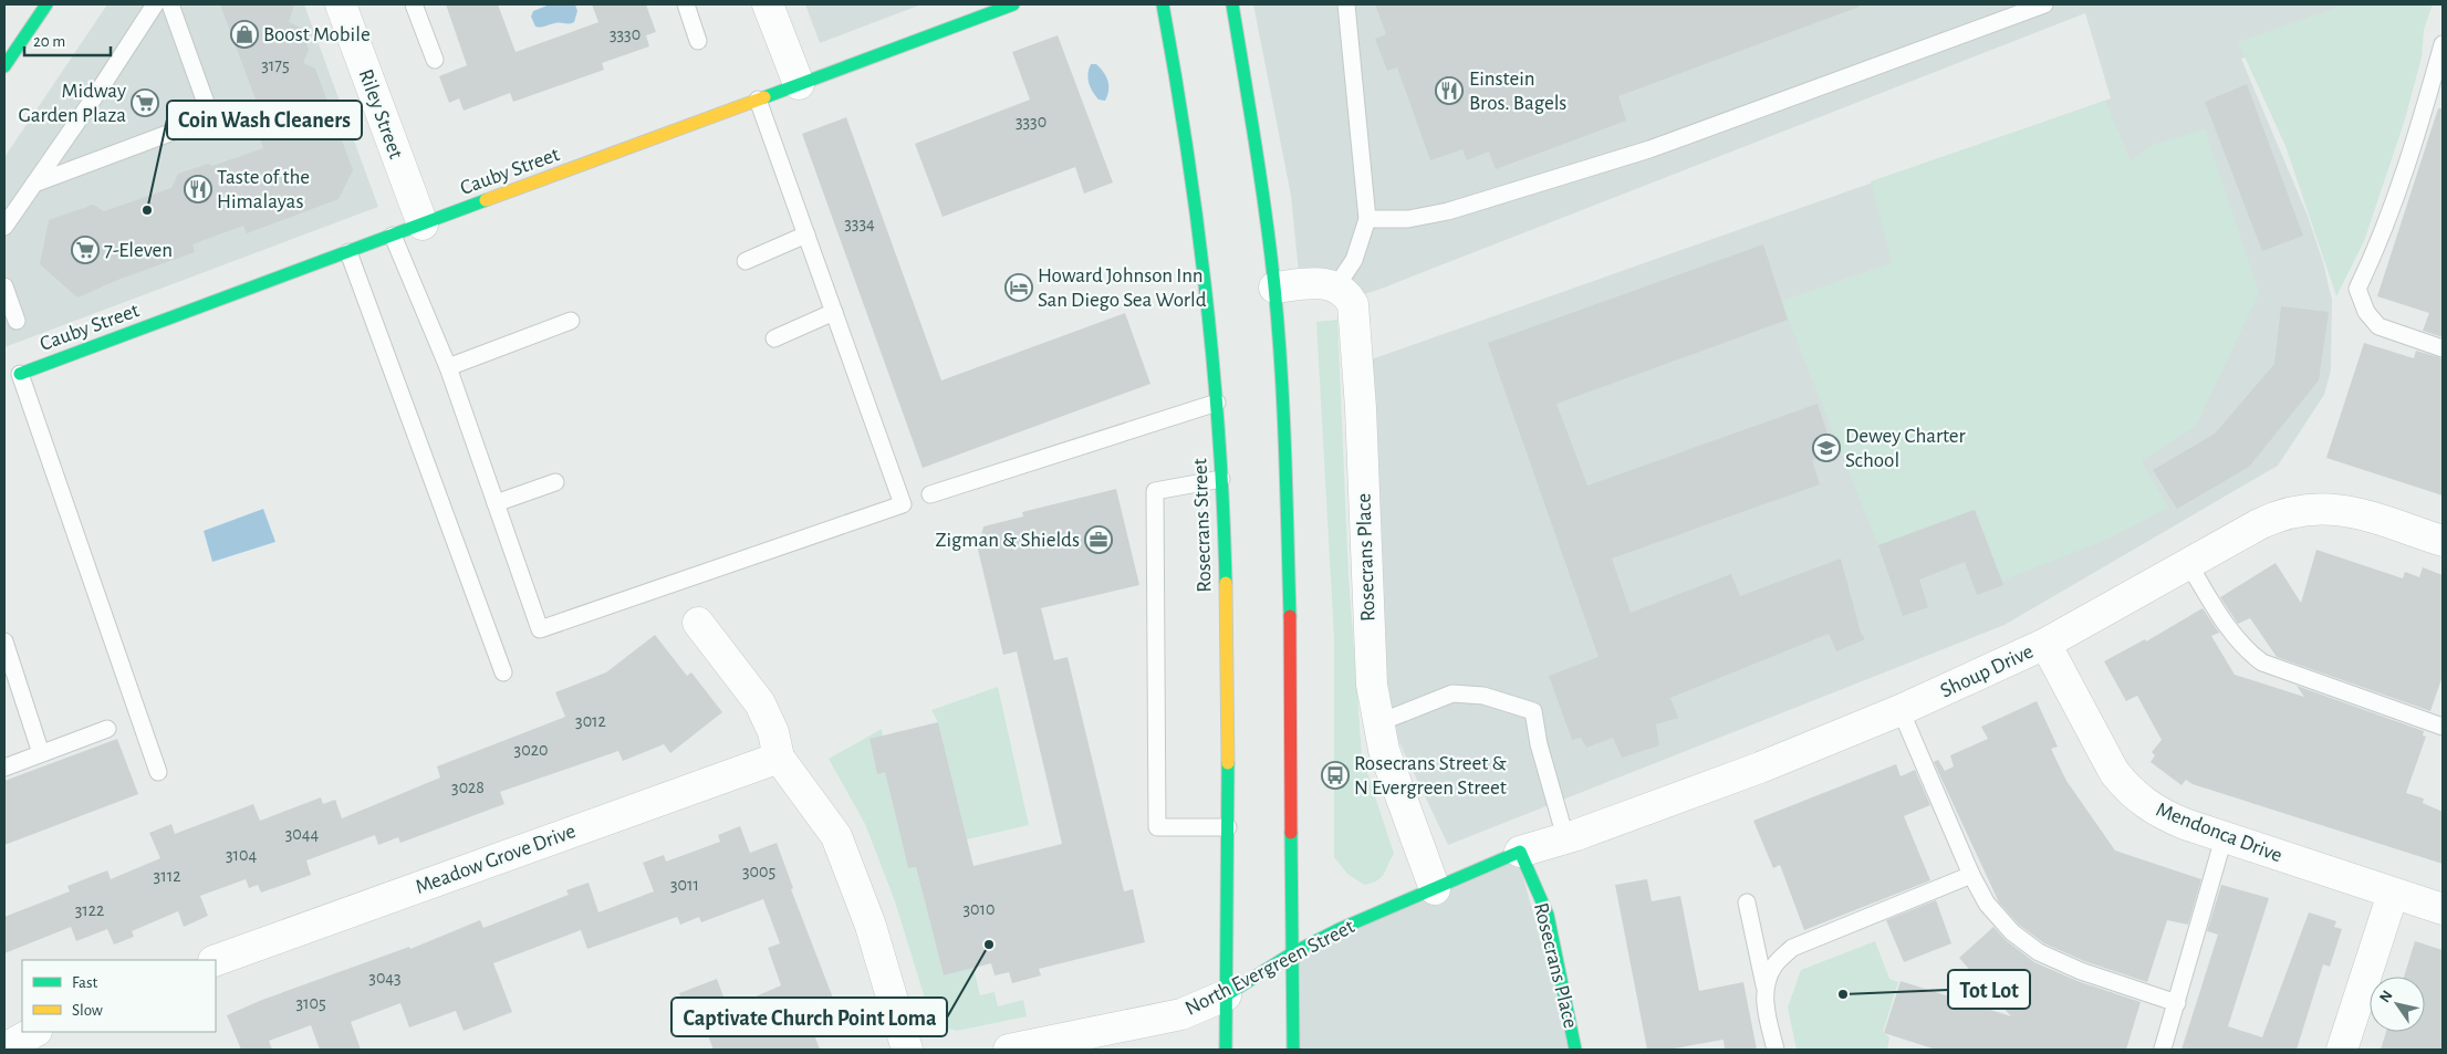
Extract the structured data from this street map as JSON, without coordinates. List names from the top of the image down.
{
  "streets": {
    "main road": [
      "Cauby Street",
      "Rosecrans Street",
      "Rosecrans Place",
      "North Evergreen Street"
    ],
    "street": [
      "Riley Street",
      "Shoup Drive",
      "Mendonca Drive",
      "Meadow Grove Drive"
    ]
  },
  "crossings": [
    ["Riley Street", "Cauby Street"],
    ["Rosecrans Street", "North Evergreen Street"],
    ["Rosecrans Place", "Shoup Drive"],
    ["Rosecrans Place", "North Evergreen Street"],
    ["Shoup Drive", "Mendonca Drive"],
    ["Shoup Drive", "North Evergreen Street"]
  ],
  "places": {
    "shop": ["Boost Mobile"],
    "restaurant": ["Einstein Bros. Bagels", "Taste of the Himalayas"],
    "supermarket": ["Midway Garden Plaza", "7-Eleven"],
    "other": ["Coin Wash Cleaners", "Captivate Church Point Loma", "Tot Lot"],
    "hotel": ["Howard Johnson Inn San Diego Sea World"],
    "school or university": ["Dewey Charter School"],
    "office": ["Zigman & Shields"],
    "bus stop": ["Rosecrans Street & N Evergreen Street"]
  },
  "house_numbers": [
    "3330",
    "3175",
    "3330",
    "3334",
    "3012",
    "3020",
    "3028",
    "3044",
    "3104",
    "3005",
    "3112",
    "3011",
    "3010",
    "3122",
    "3043",
    "3105"
  ],
  "legend": ["Fast", "Slow"],
  "scale_bar": "20 m",
  "north": "top left"
}
